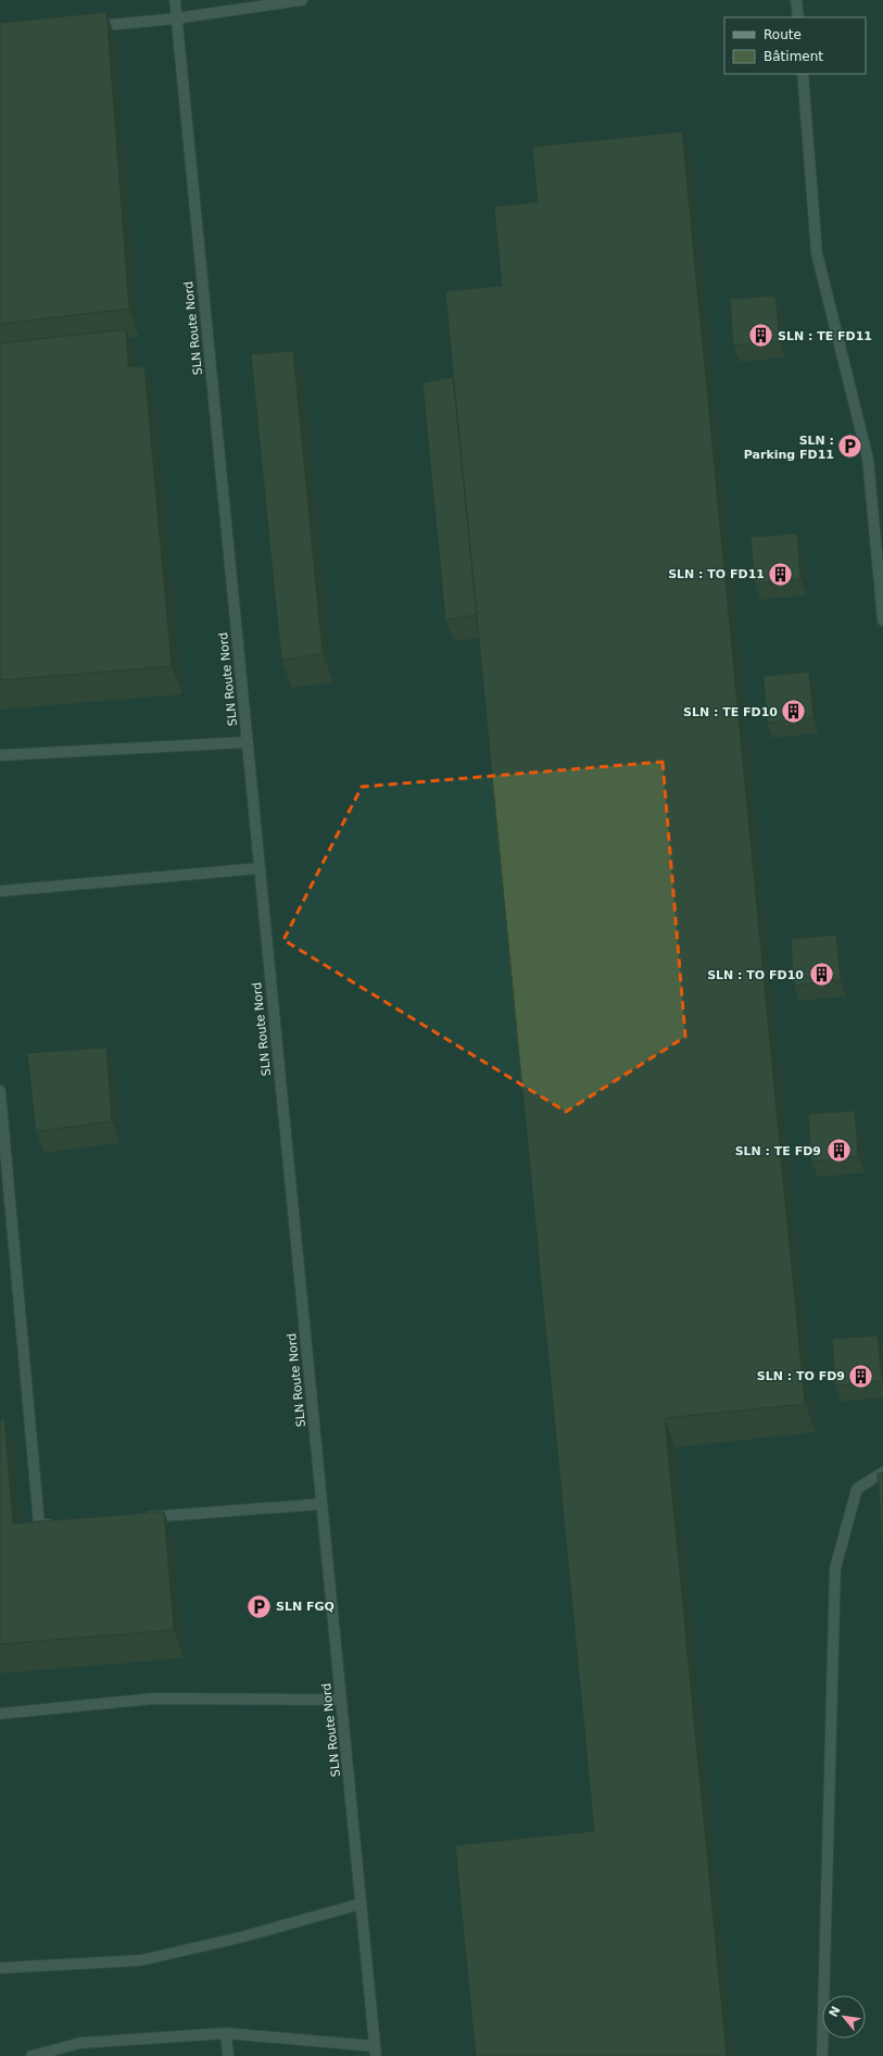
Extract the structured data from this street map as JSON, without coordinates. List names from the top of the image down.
{
  "streets": {
    "lane": ["SLN Route Nord"]
  },
  "places": {
    "building": [
      "SLN : TE FD11",
      "SLN : TO FD11",
      "SLN : TE FD10",
      "SLN : TO FD10",
      "SLN : TE FD9",
      "SLN : TO FD9"
    ],
    "parking": ["SLN : Parking FD11", "SLN FGQ"]
  },
  "legend": ["Route", "Bâtiment"],
  "north": "top left"
}
